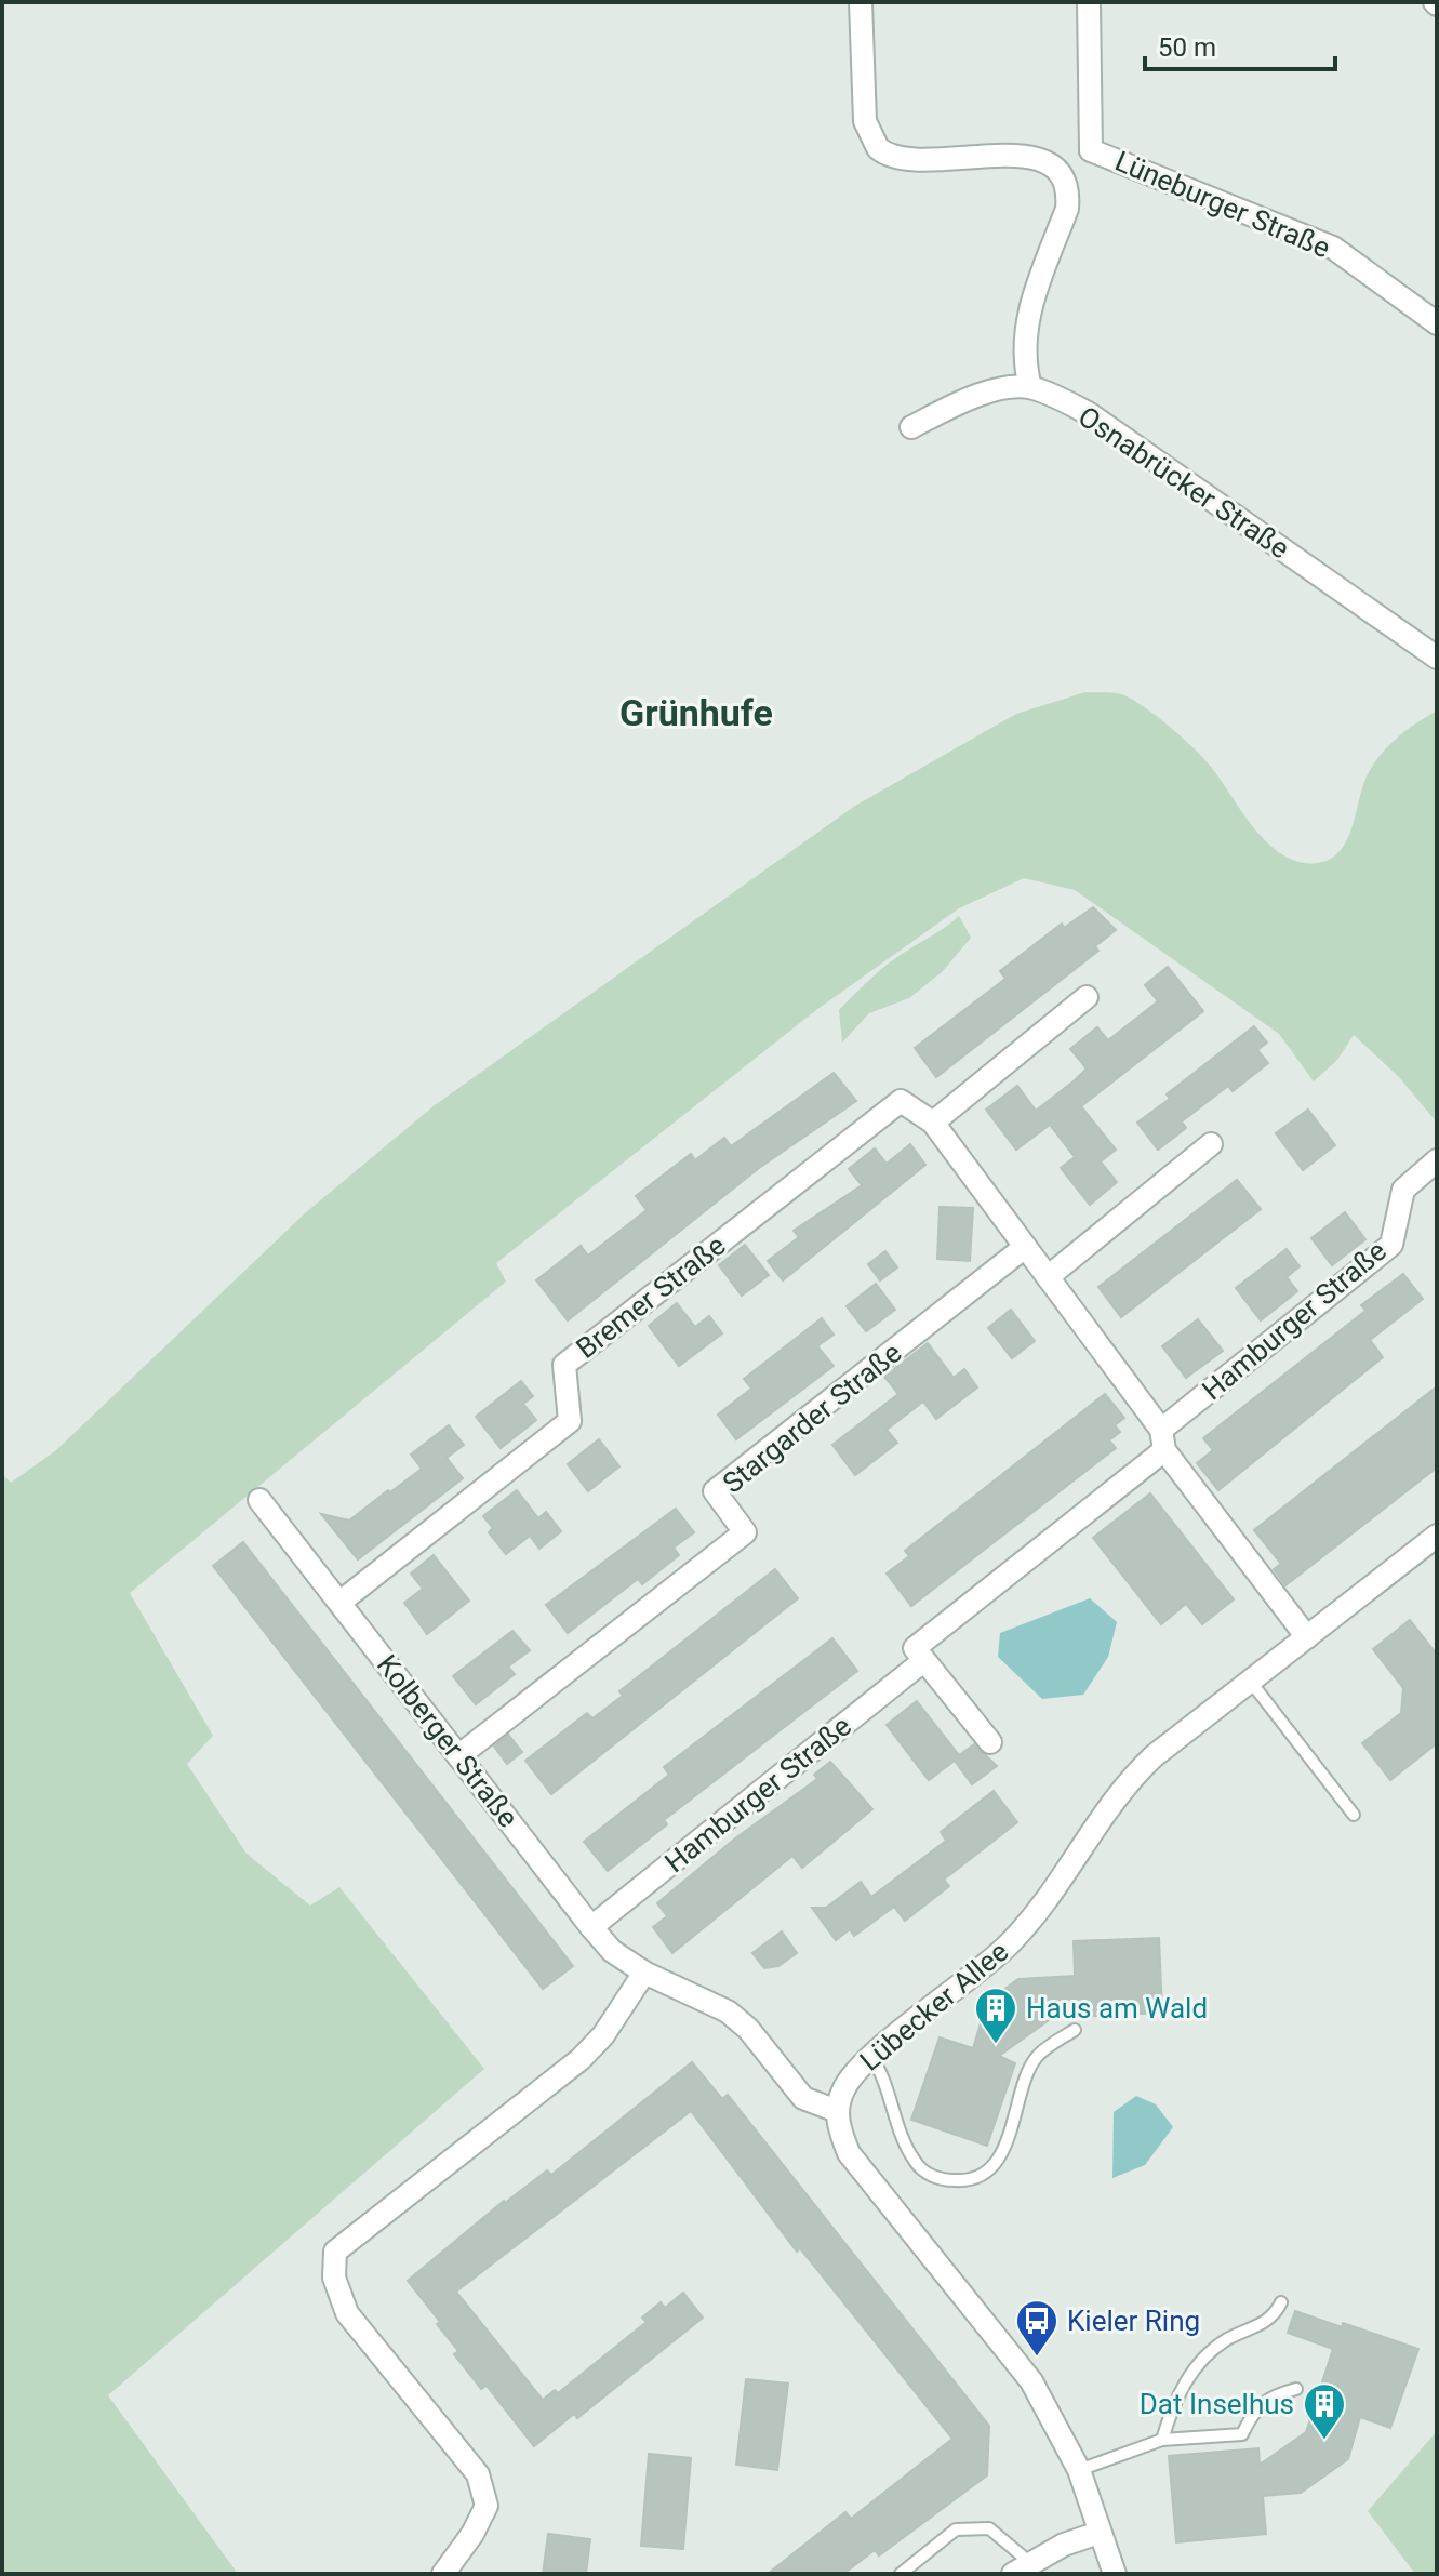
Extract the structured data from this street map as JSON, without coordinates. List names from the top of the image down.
{
  "streets": {
    "street": [
      "Lüneburger Straße",
      "Osnabrücker Straße",
      "Bremer Straße",
      "Hamburger Straße",
      "Stargarder Straße",
      "Kolberger Straße",
      "Lübecker Allee"
    ]
  },
  "crossings": [
    ["Bremer Straße", "Hamburger Straße"],
    ["Bremer Straße", "Stargarder Straße"],
    ["Bremer Straße", "Kolberger Straße"],
    ["Bremer Straße", "Lübecker Allee"],
    ["Hamburger Straße", "Kolberger Straße"],
    ["Stargarder Straße", "Kolberger Straße"]
  ],
  "districts": ["Grünhufe"],
  "places": {
    "building": ["Haus am Wald", "Dat Inselhus"],
    "bus stop": ["Kieler Ring"]
  },
  "scale_bar": "50 m"
}
